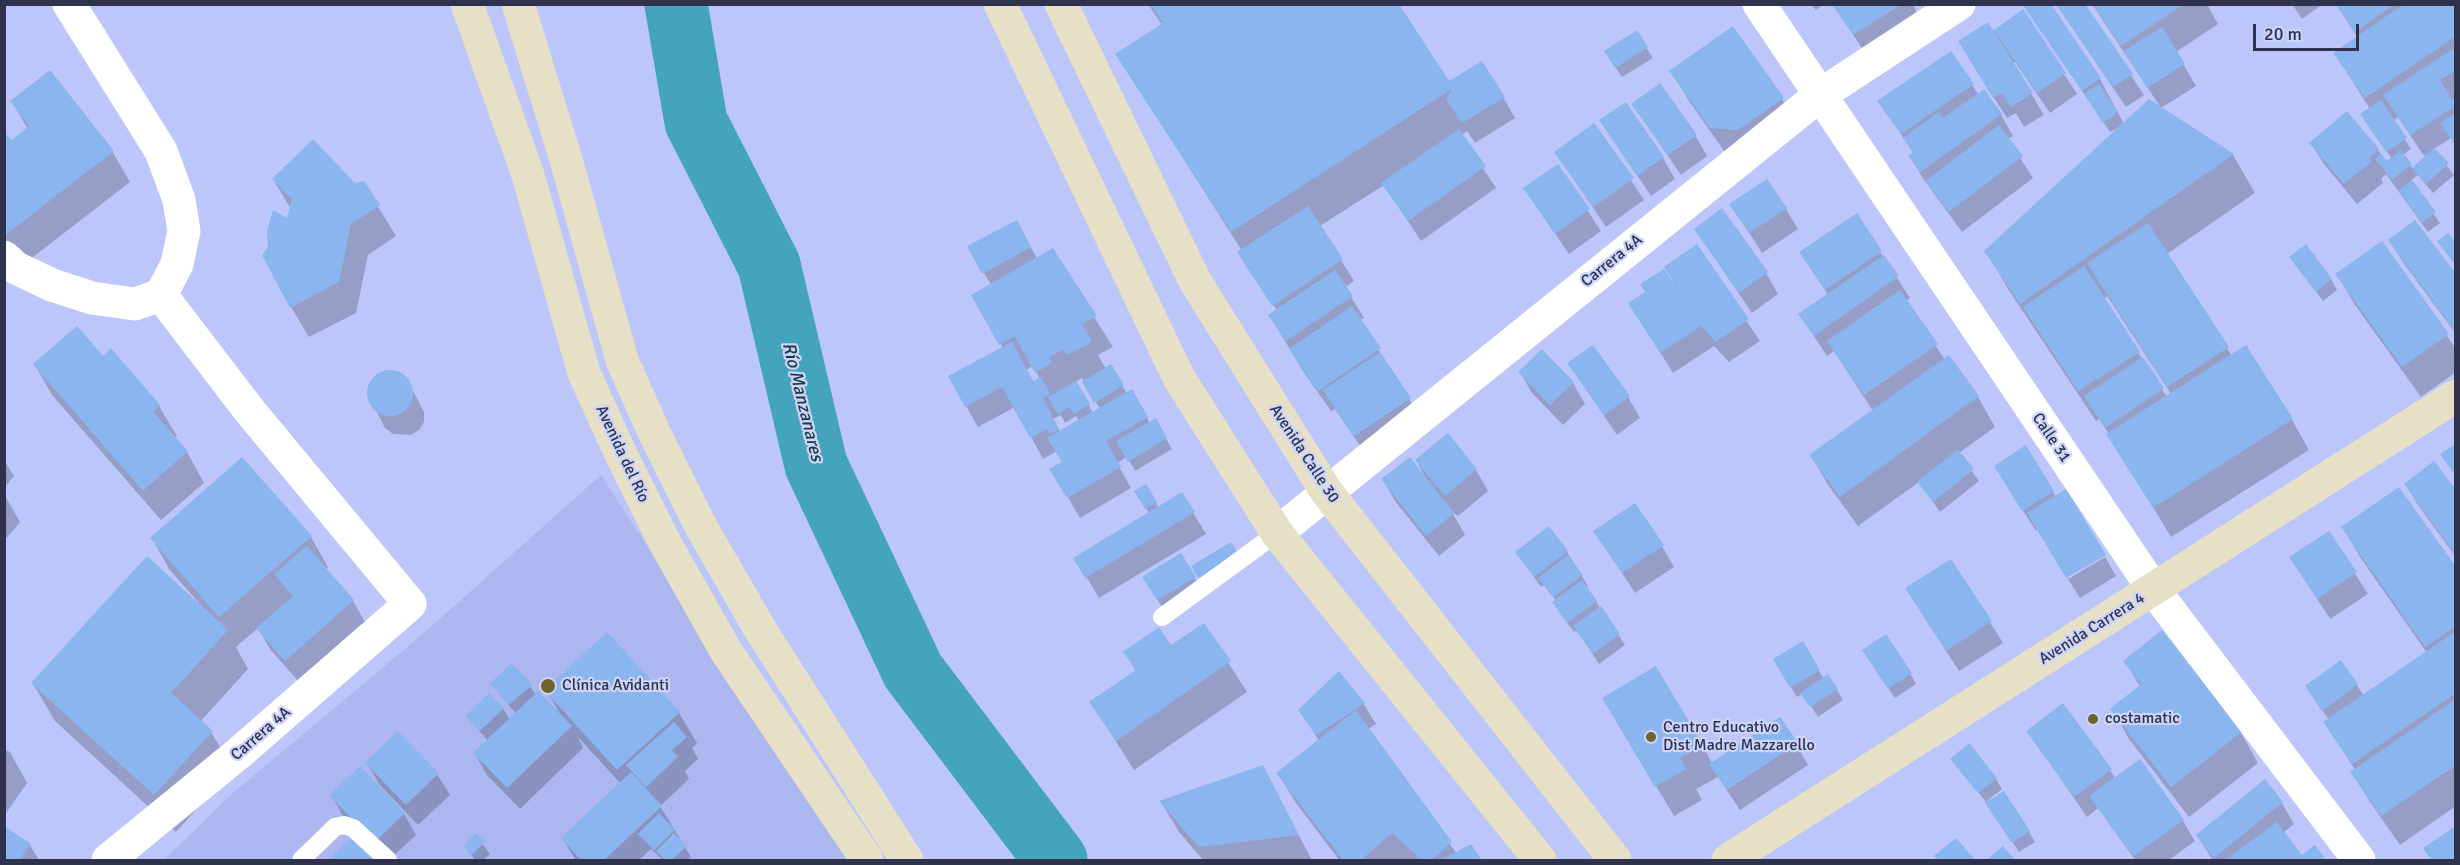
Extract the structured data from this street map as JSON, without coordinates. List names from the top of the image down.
{
  "streets": {
    "main road": ["Avenida del Río", "Avenida Calle 30", "Avenida Carrera 4"],
    "street": ["Carrera 4A", "Calle 31"]
  },
  "crossings": [
    ["Carrera 4A", "Calle 31"],
    ["Carrera 4A", "Avenida Calle 30"],
    ["Calle 31", "Avenida Carrera 4"]
  ],
  "water": ["Río Manzanares"],
  "places": ["Clínica Avidanti", "costamatic", "Centro Educativo Dist Madre Mazzarello"],
  "scale_bar": "20 m"
}
